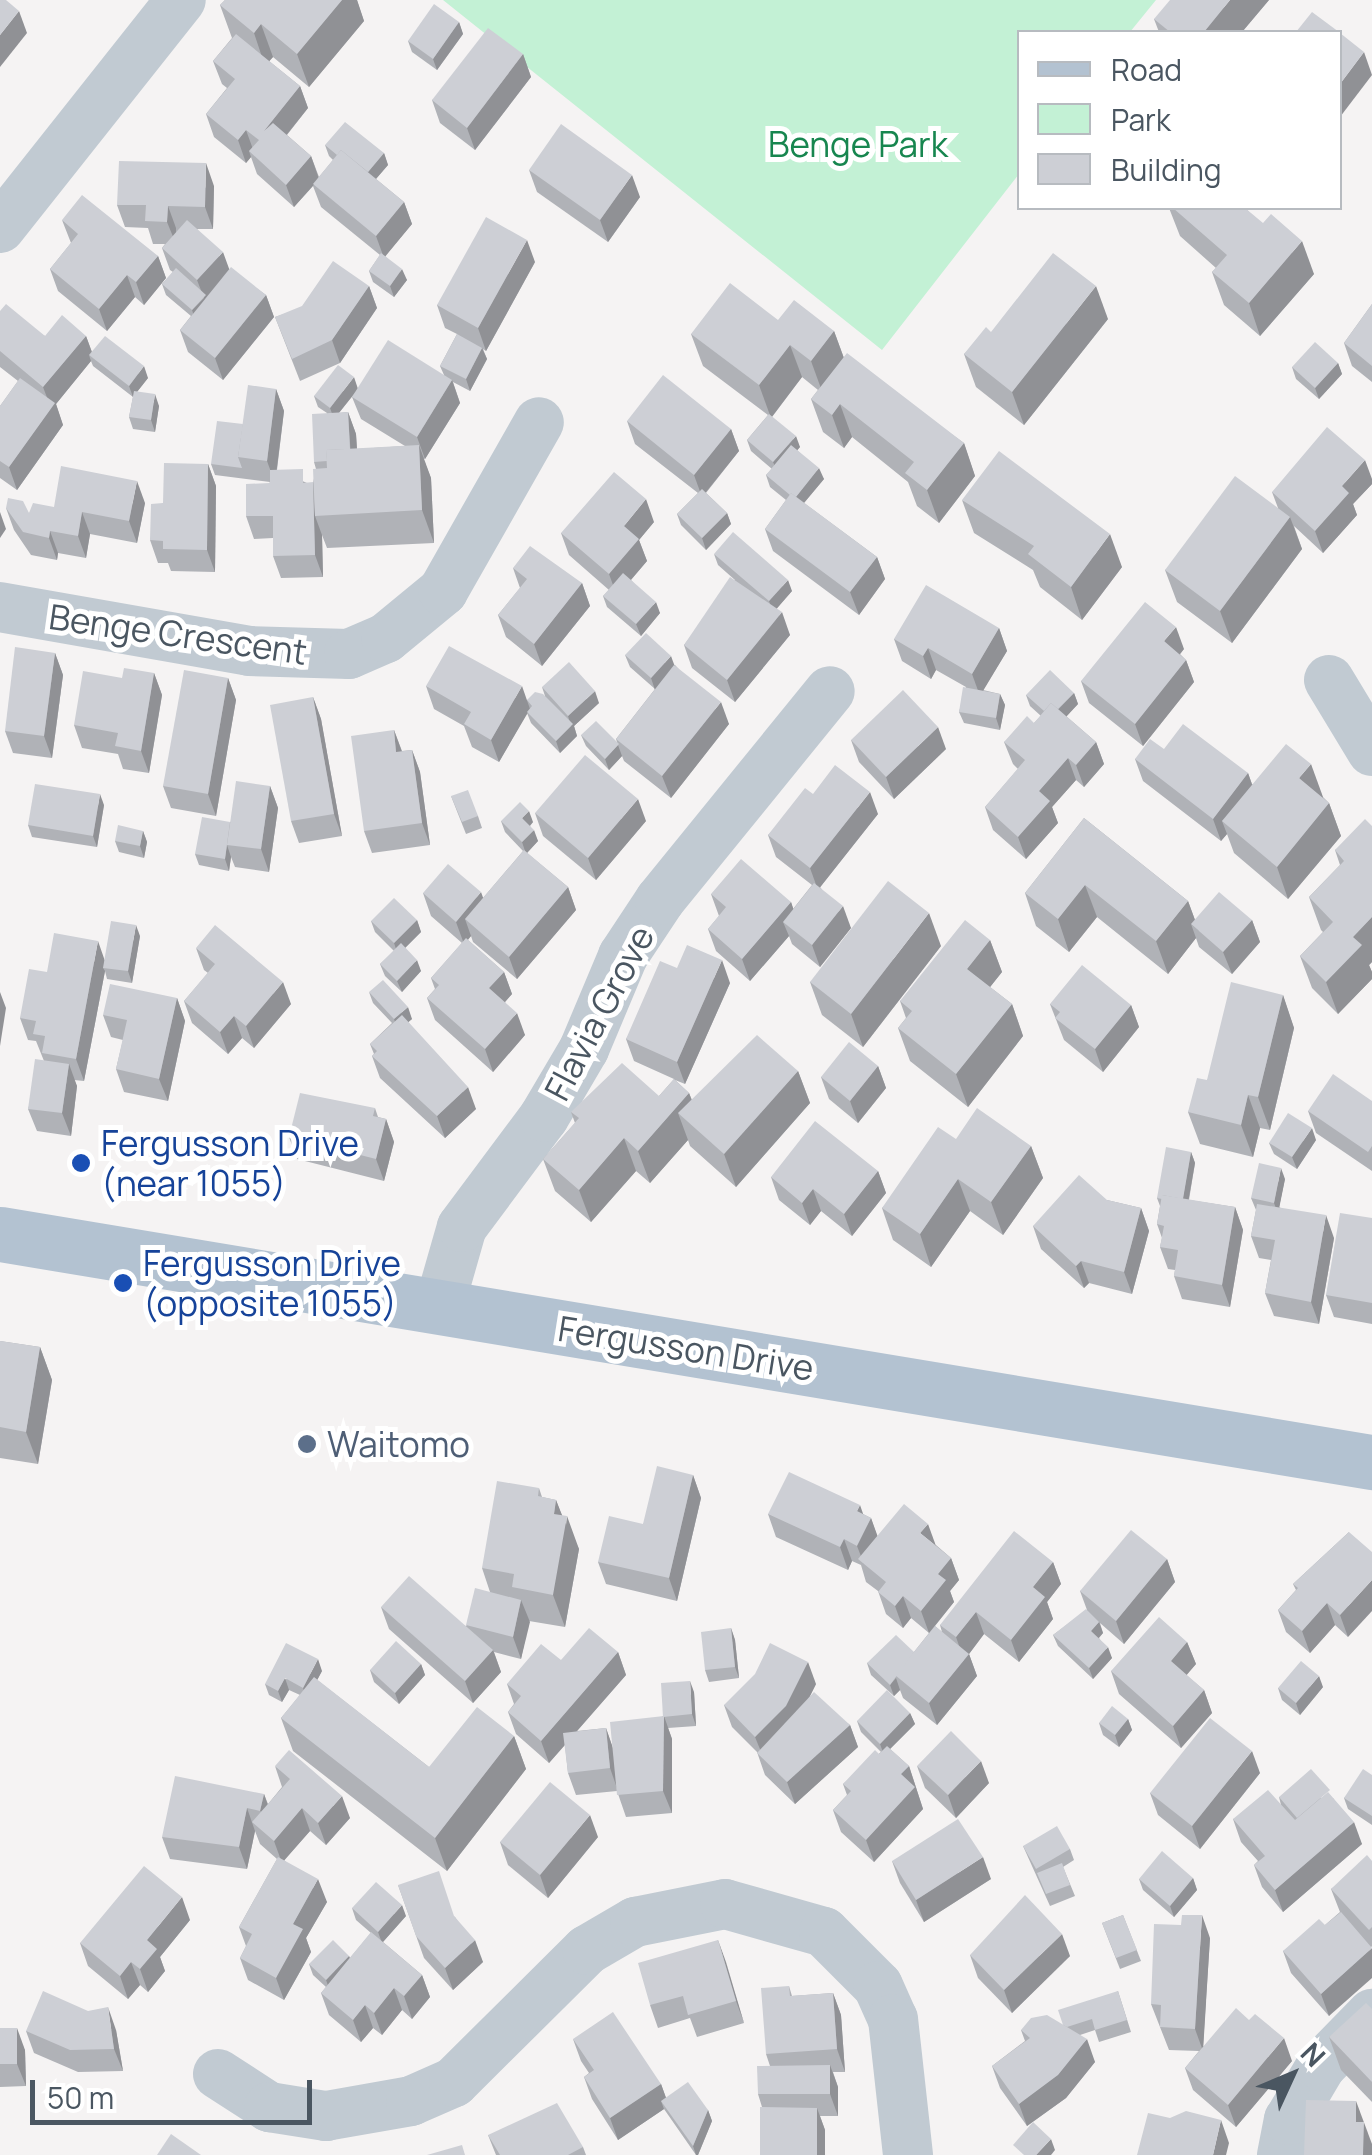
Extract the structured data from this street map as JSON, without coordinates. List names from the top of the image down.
{
  "streets": {
    "main road": ["Fergusson Drive"],
    "street": ["Benge Crescent", "Flavia Grove"]
  },
  "crossings": [
    ["Flavia Grove", "Fergusson Drive"]
  ],
  "parks": ["Benge Park"],
  "places": ["Fergusson Drive (near 1055)", "Fergusson Drive (opposite 1055)", "Waitomo"],
  "legend": ["Road", "Park", "Building"],
  "scale_bar": "50 m",
  "north": "top right"
}
